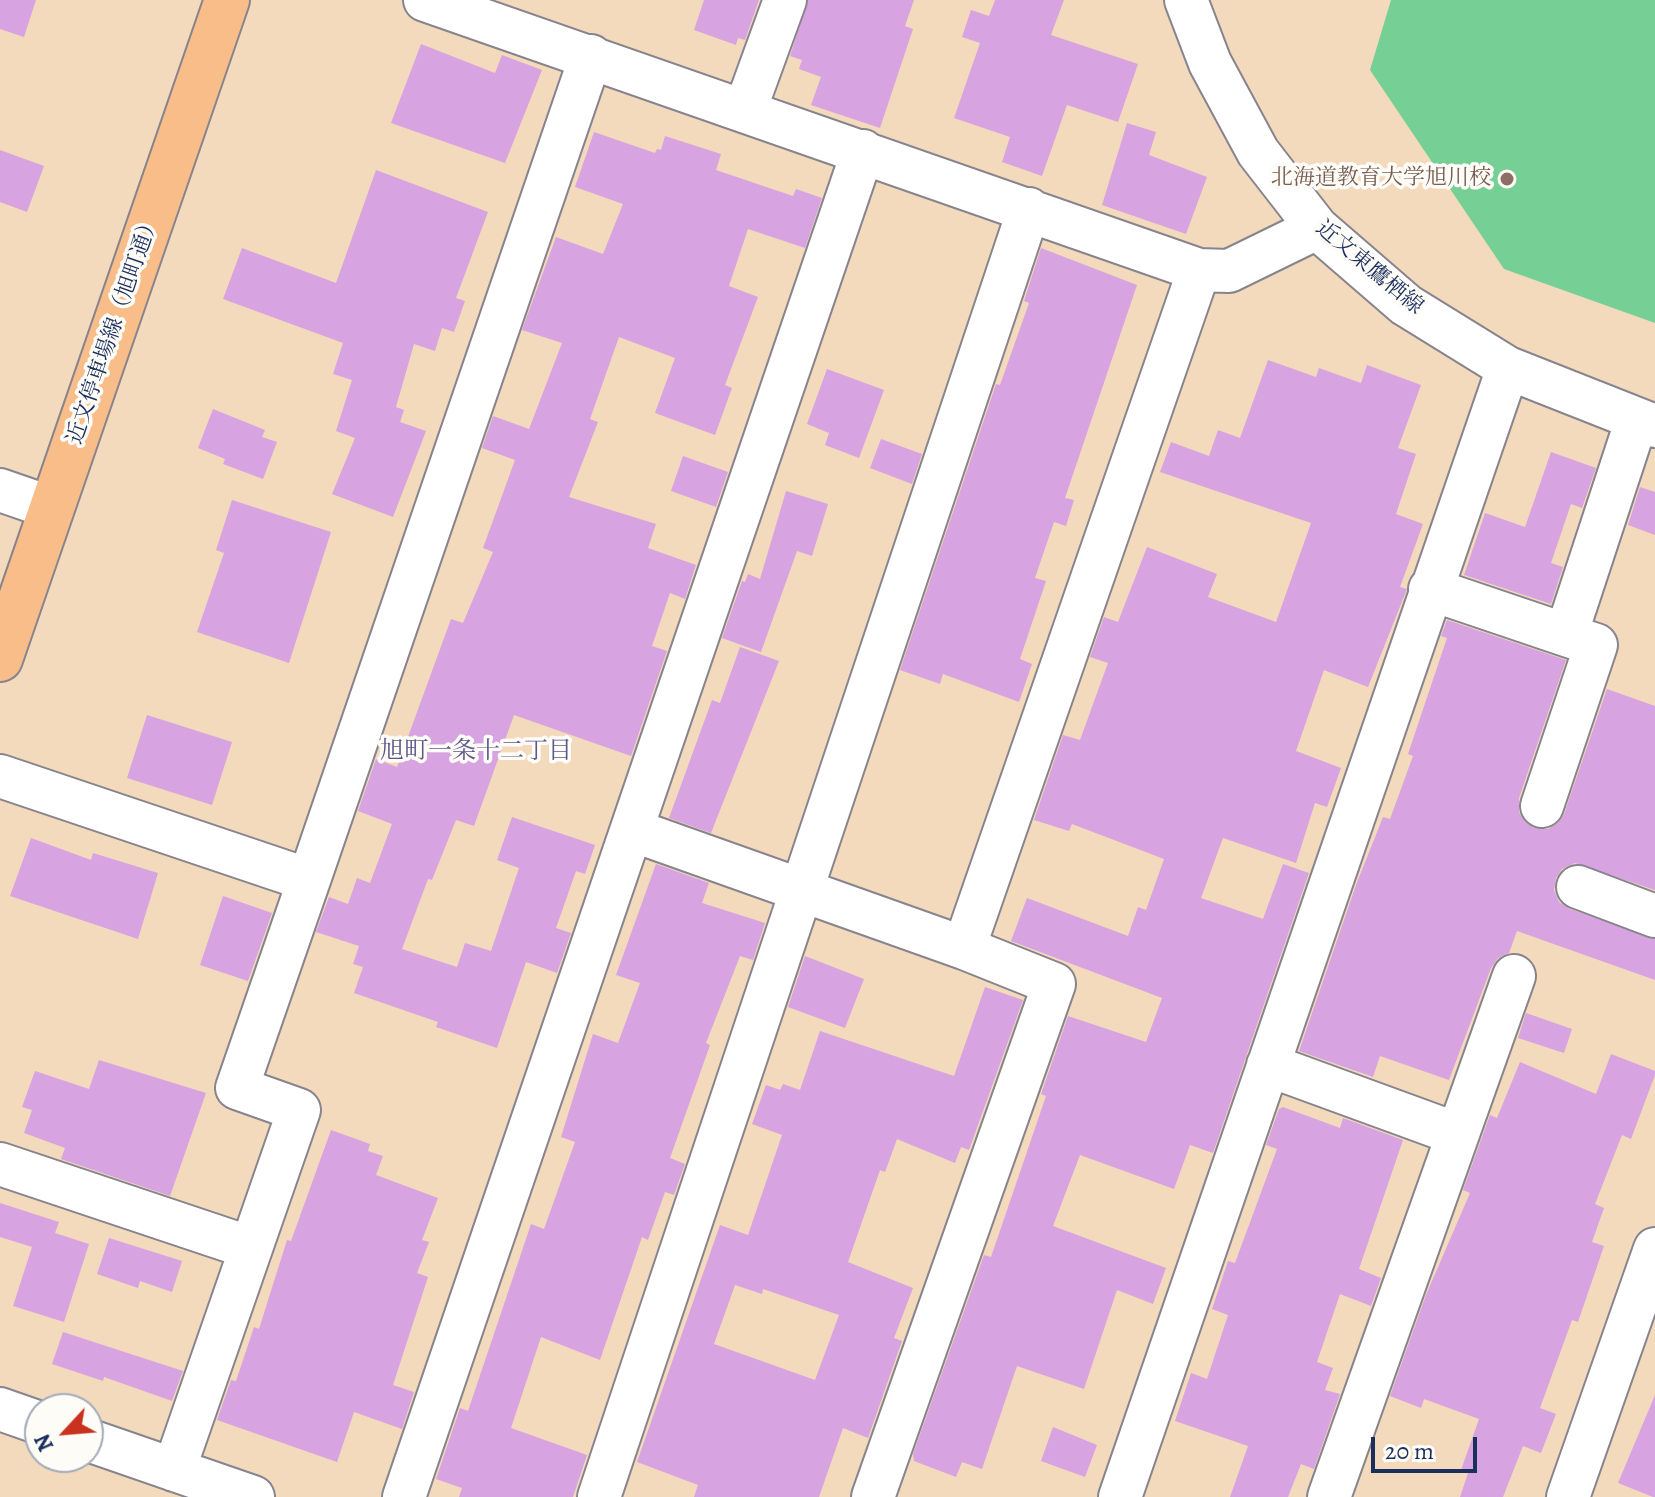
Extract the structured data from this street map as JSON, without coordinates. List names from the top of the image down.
{
  "streets": {
    "main road": ["近文停車場線（旭町通）"],
    "street": ["近文東鷹栖線"]
  },
  "districts": ["旭町一条十二丁目"],
  "places": ["北海道教育大学旭川校"],
  "scale_bar": "20 m",
  "north": "bottom left"
}
